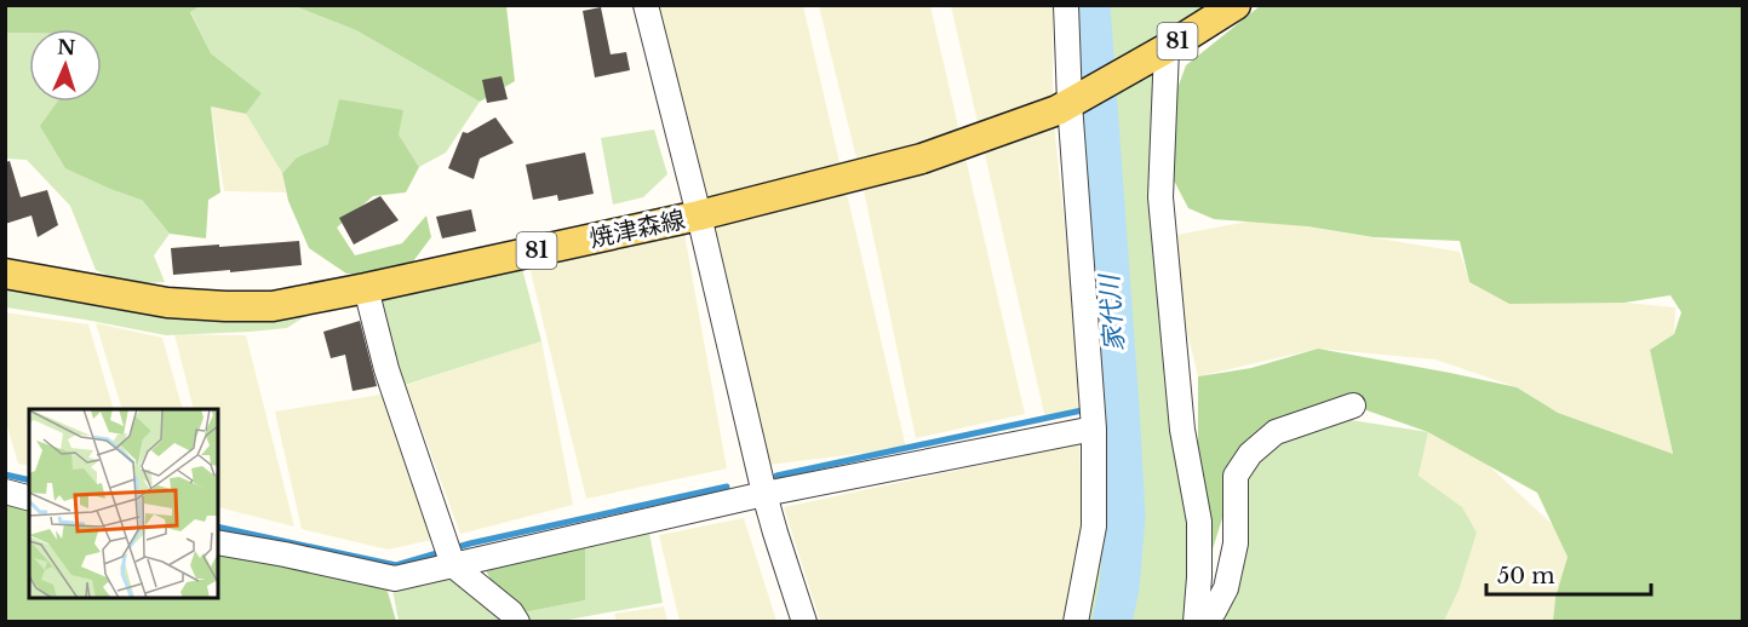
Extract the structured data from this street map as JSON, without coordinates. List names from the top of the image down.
{
  "streets": {
    "main road": ["81", "焼津森線"]
  },
  "water": ["家代川"],
  "scale_bar": "50 m",
  "north": "top"
}
